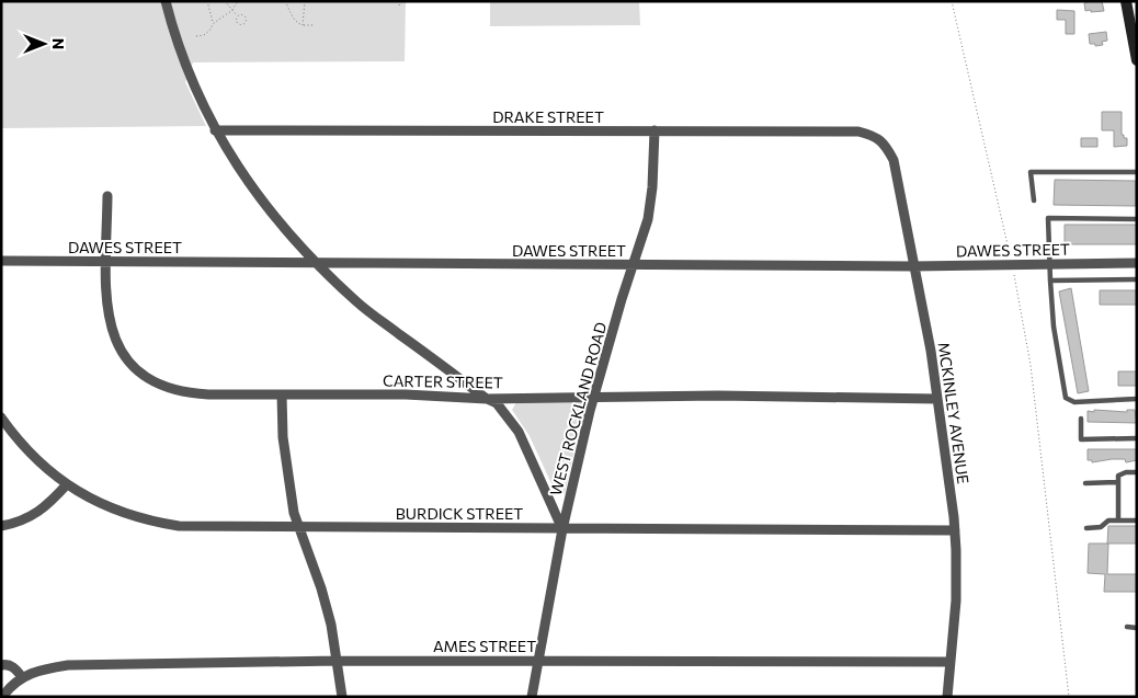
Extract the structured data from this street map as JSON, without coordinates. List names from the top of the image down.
{
  "streets": {
    "street": [
      "DRAKE STREET",
      "DAWES STREET",
      "CARTER STREET",
      "WEST ROCKLAND ROAD",
      "MCKINLEY AVENUE",
      "BURDICK STREET",
      "AMES STREET"
    ]
  },
  "crossings": [
    ["DRAKE STREET", "WEST ROCKLAND ROAD"],
    ["DRAKE STREET", "MCKINLEY AVENUE"],
    ["DAWES STREET", "CARTER STREET"],
    ["DAWES STREET", "WEST ROCKLAND ROAD"],
    ["DAWES STREET", "MCKINLEY AVENUE"],
    ["CARTER STREET", "WEST ROCKLAND ROAD"],
    ["CARTER STREET", "MCKINLEY AVENUE"],
    ["WEST ROCKLAND ROAD", "BURDICK STREET"],
    ["WEST ROCKLAND ROAD", "AMES STREET"],
    ["MCKINLEY AVENUE", "BURDICK STREET"],
    ["MCKINLEY AVENUE", "AMES STREET"]
  ],
  "north": "right"
}
